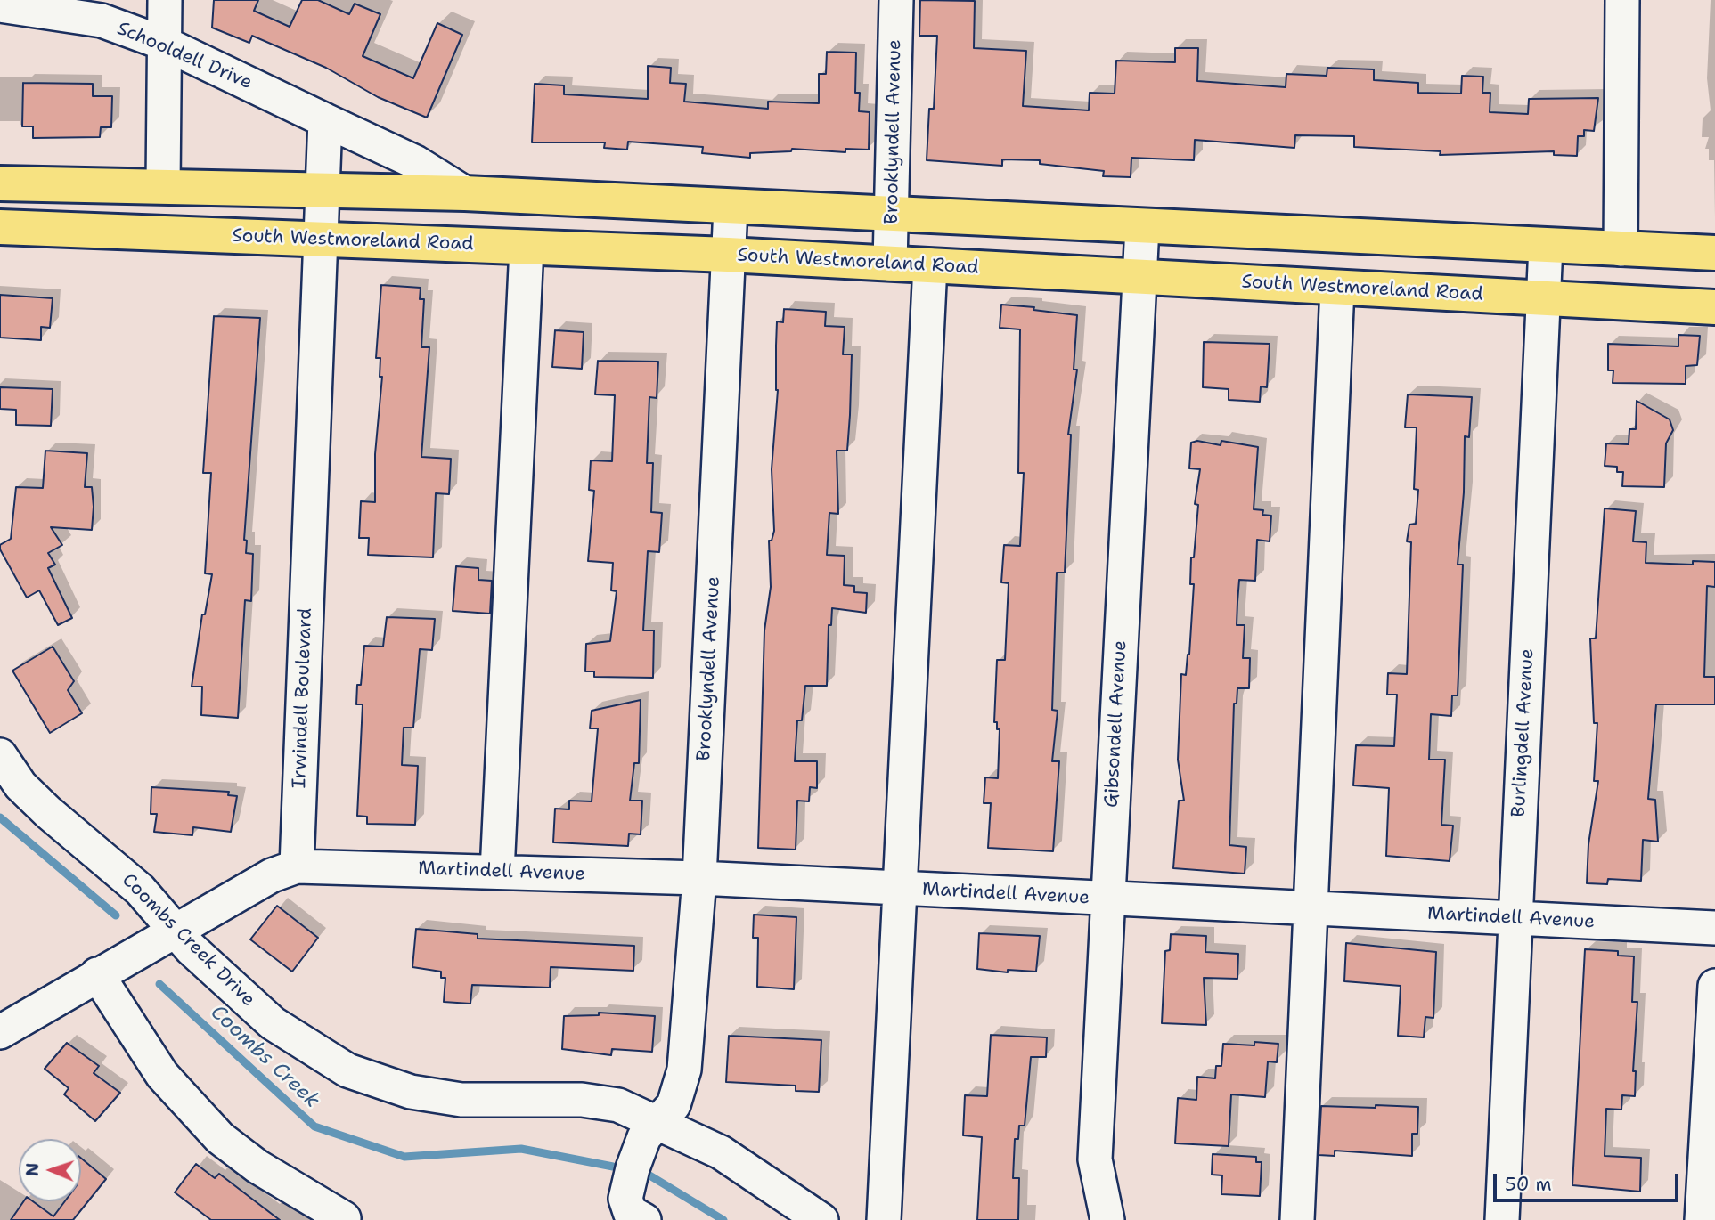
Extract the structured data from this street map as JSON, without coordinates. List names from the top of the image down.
{
  "streets": {
    "main road": ["South Westmoreland Road"],
    "street": [
      "Schooldell Drive",
      "Brooklyndell Avenue",
      "Irwindell Boulevard",
      "Gibsondell Avenue",
      "Burlingdell Avenue",
      "Martindell Avenue",
      "Coombs Creek Drive"
    ]
  },
  "crossings": [
    ["Brooklyndell Avenue", "South Westmoreland Road"],
    ["Brooklyndell Avenue", "Martindell Avenue"],
    ["Brooklyndell Avenue", "Coombs Creek Drive"],
    ["South Westmoreland Road", "Irwindell Boulevard"],
    ["South Westmoreland Road", "Gibsondell Avenue"],
    ["South Westmoreland Road", "Burlingdell Avenue"],
    ["Irwindell Boulevard", "Martindell Avenue"],
    ["Gibsondell Avenue", "Martindell Avenue"],
    ["Burlingdell Avenue", "Martindell Avenue"]
  ],
  "water": ["Coombs Creek"],
  "scale_bar": "50 m",
  "north": "left"
}
